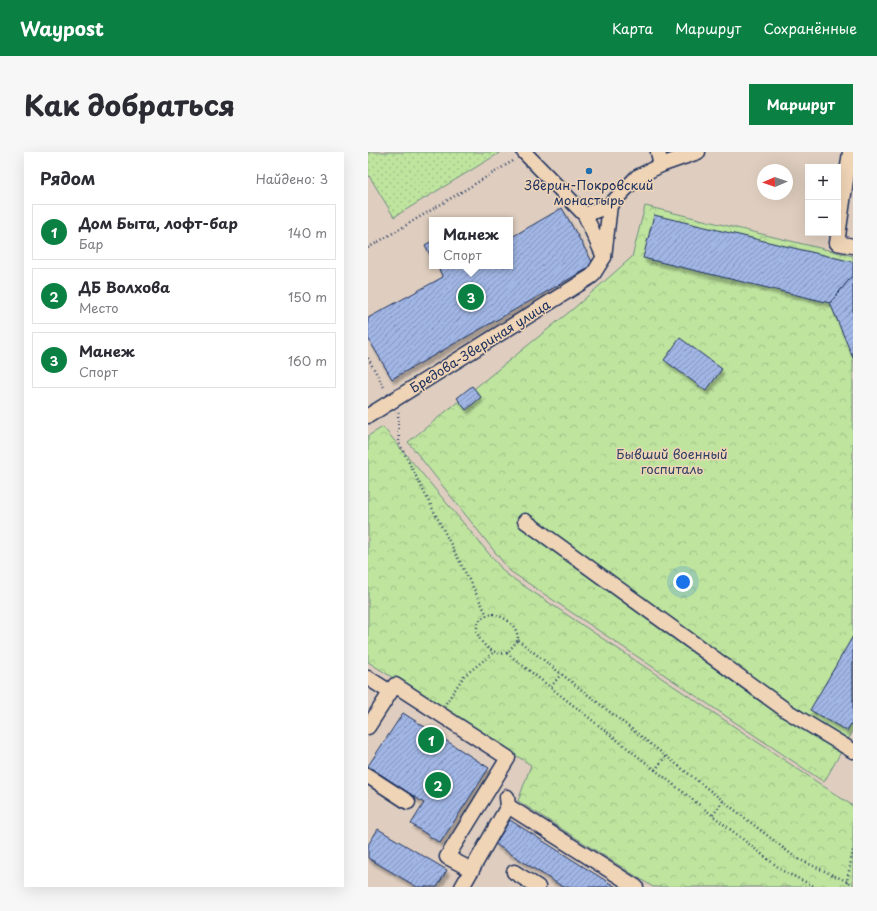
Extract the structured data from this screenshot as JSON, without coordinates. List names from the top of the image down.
{
  "streets": {
    "street": ["Бредова-Звериная улица"]
  },
  "parks": ["Бывший военный госпиталь"],
  "places": ["Зверин-Покровский монастырь"],
  "north": "left",
  "page": {
    "header": "Waypost",
    "nav": ["Карта", "Маршрут", "Сохранённые"],
    "title": "Как добраться",
    "buttons": "Маршрут",
    "heading": ["Рядом", "Найдено: 3"],
    "map_buttons": ["+", "−"],
    "list": [
      {
        "mark": "1",
        "name": "Дом Быта, лофт-бар",
        "note": "Бар",
        "value": "140 m"
      },
      {
        "mark": "2",
        "name": "ДБ Волхова",
        "note": "Место",
        "value": "150 m"
      },
      {
        "mark": "3",
        "name": "Манеж",
        "note": "Спорт",
        "value": "160 m"
      }
    ],
    "popup": ["Манеж", "Спорт"],
    "pins": ["3", "1", "2"]
  }
}
